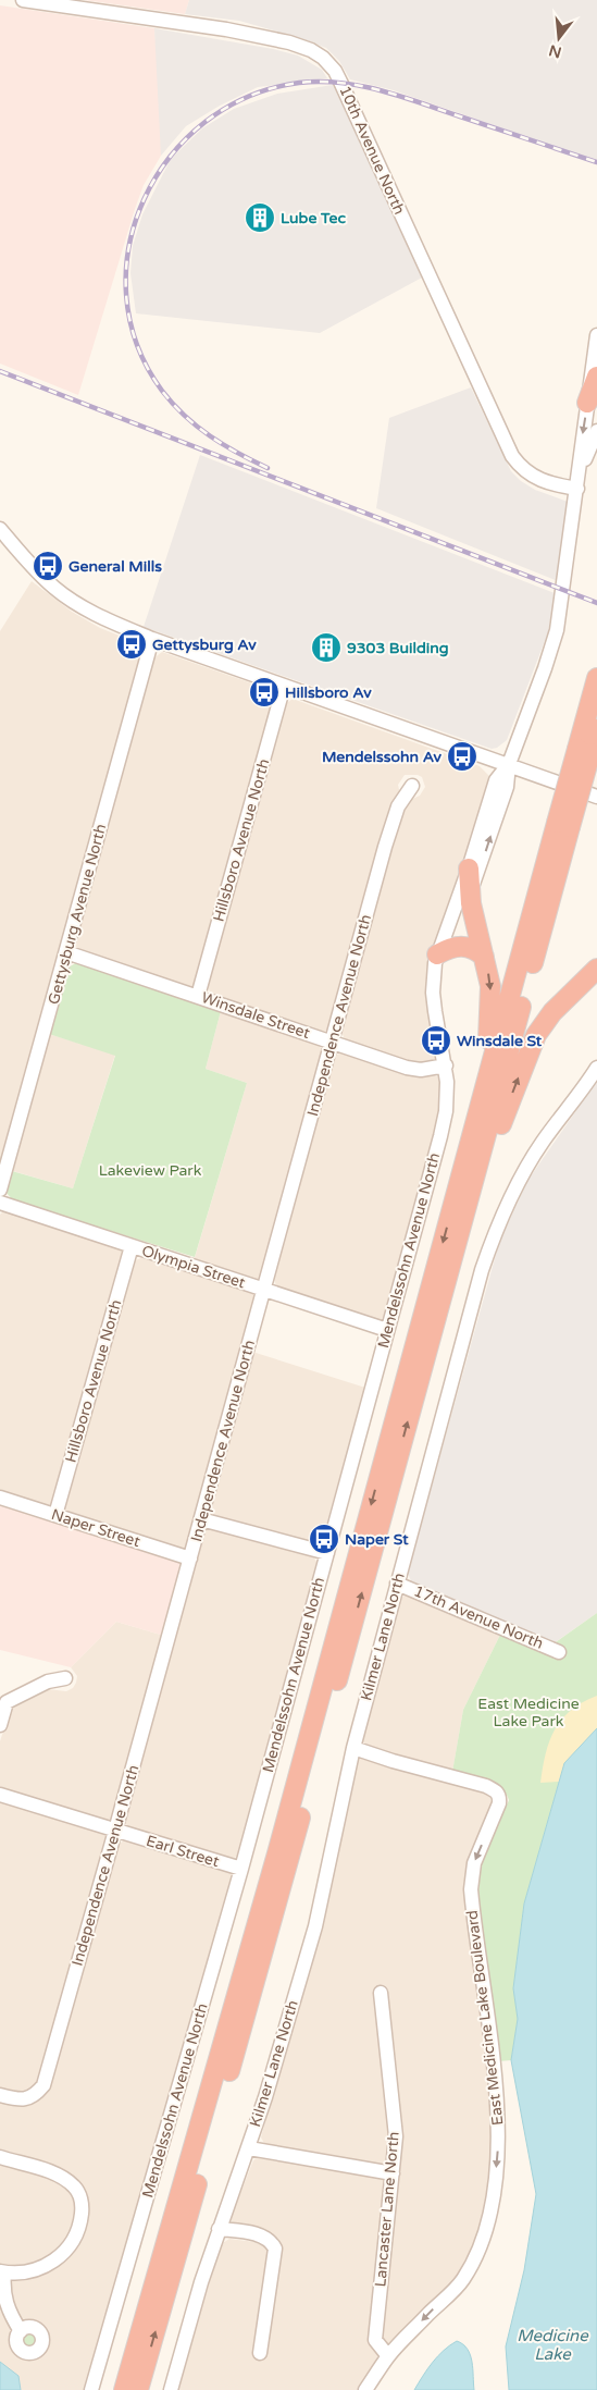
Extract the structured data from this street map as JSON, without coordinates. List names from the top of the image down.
{
  "streets": {
    "street": [
      "10th Avenue North",
      "Hillsboro Avenue North",
      "Gettysburg Avenue North",
      "Winsdale Street",
      "Independence Avenue North",
      "Mendelssohn Avenue North",
      "Olympia Street",
      "Naper Street",
      "17th Avenue North",
      "Kilmer Lane North",
      "Earl Street",
      "East Medicine Lake Boulevard",
      "Lancaster Lane North"
    ]
  },
  "crossings": [
    ["10th Avenue North", "Mendelssohn Avenue North"],
    ["Hillsboro Avenue North", "Winsdale Street"],
    ["Hillsboro Avenue North", "Olympia Street"],
    ["Hillsboro Avenue North", "Naper Street"],
    ["Gettysburg Avenue North", "Winsdale Street"],
    ["Winsdale Street", "Independence Avenue North"],
    ["Winsdale Street", "Mendelssohn Avenue North"],
    ["Independence Avenue North", "Olympia Street"],
    ["Independence Avenue North", "Naper Street"],
    ["Independence Avenue North", "Earl Street"],
    ["Mendelssohn Avenue North", "Olympia Street"],
    ["Mendelssohn Avenue North", "Earl Street"],
    ["17th Avenue North", "Kilmer Lane North"],
    ["Kilmer Lane North", "East Medicine Lake Boulevard"],
    ["East Medicine Lake Boulevard", "Lancaster Lane North"]
  ],
  "one_way": ["East Medicine Lake Boulevard"],
  "water": ["Medicine Lake"],
  "parks": ["Lakeview Park", "East Medicine Lake Park"],
  "places": {
    "building": ["Lube Tec", "9303 Building"],
    "bus stop": [
      "General Mills",
      "Gettysburg Av",
      "Hillsboro Av",
      "Mendelssohn Av",
      "Winsdale St",
      "Naper St"
    ]
  },
  "north": "bottom"
}
